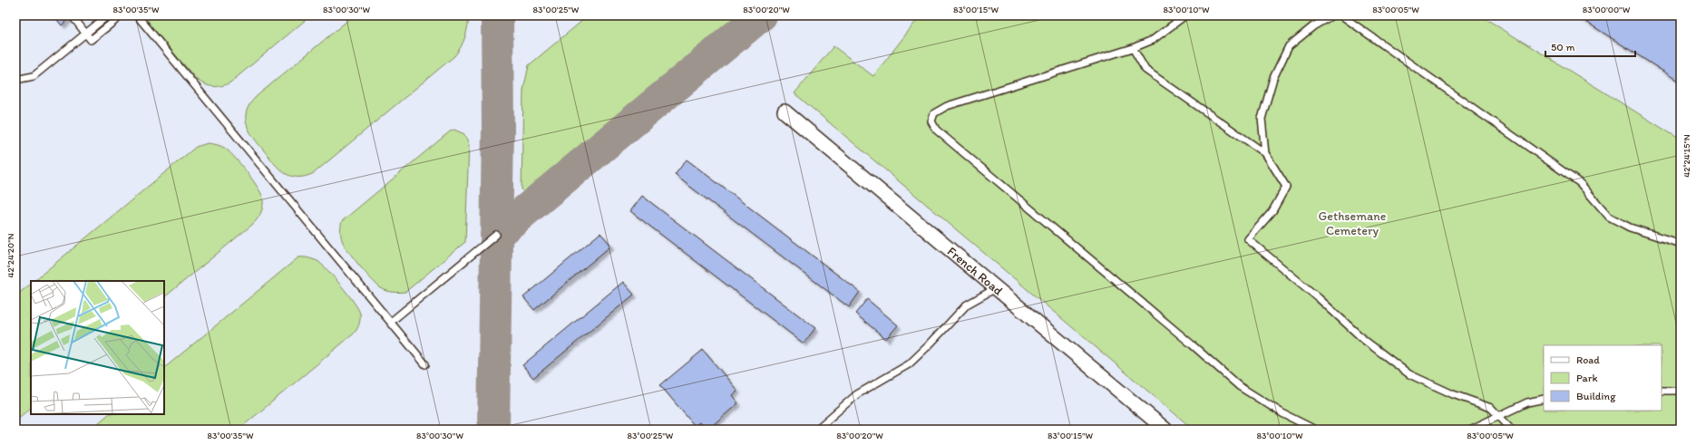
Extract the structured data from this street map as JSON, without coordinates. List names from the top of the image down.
{
  "streets": {
    "street": ["French Road"]
  },
  "parks": ["Gethsemane Cemetery"],
  "legend": ["Road", "Park", "Building"],
  "scale_bar": "50 m",
  "coordinates": [
    "83°00'35\"W",
    "83°00'30\"W",
    "83°00'25\"W",
    "83°00'20\"W",
    "83°00'15\"W",
    "83°00'10\"W",
    "83°00'05\"W",
    "83°00'00\"W",
    "42°24'15\"N",
    "42°24'20\"N"
  ]
}
